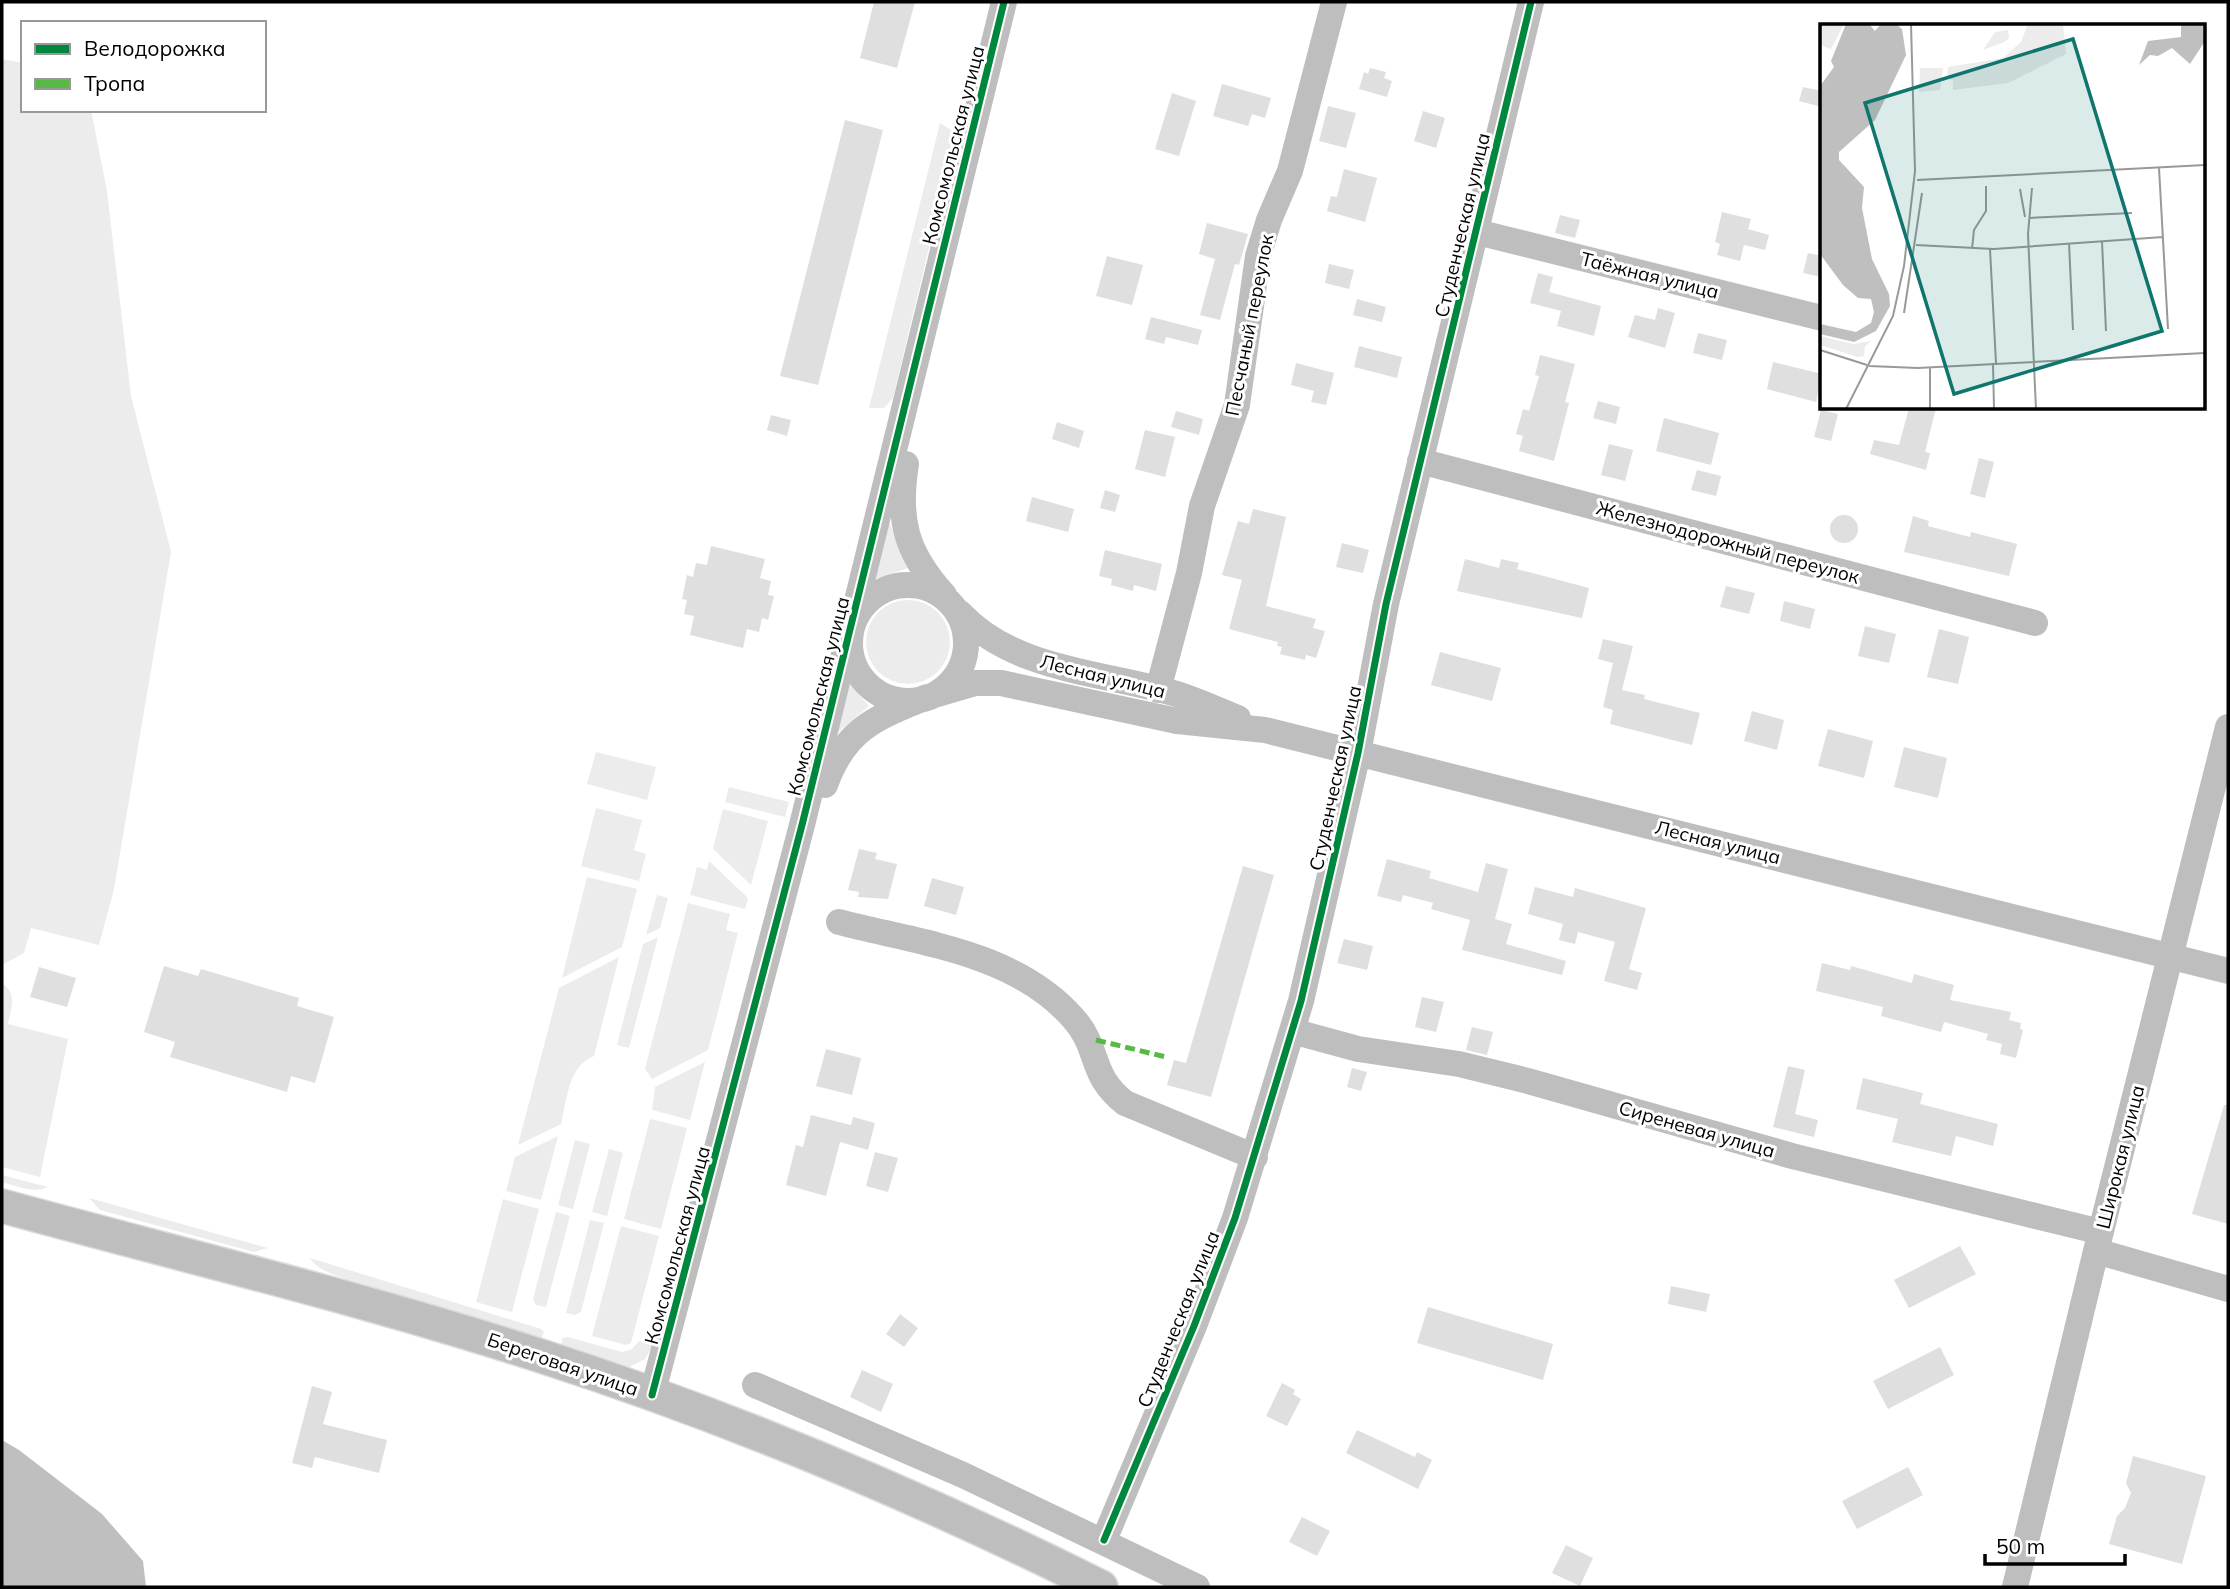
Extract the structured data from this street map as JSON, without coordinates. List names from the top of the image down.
{
  "streets": {
    "main road": ["Береговая улица"],
    "street": [
      "Комсомольская улица",
      "Студенческая улица",
      "Таёжная улица",
      "Песчаный переулок",
      "Железнодорожный переулок",
      "Лесная улица",
      "Сиреневая улица",
      "Широкая улица"
    ]
  },
  "crossings": [
    ["Комсомольская улица", "Лесная улица"],
    ["Комсомольская улица", "Береговая улица"],
    ["Студенческая улица", "Таёжная улица"],
    ["Студенческая улица", "Железнодорожный переулок"],
    ["Студенческая улица", "Лесная улица"],
    ["Студенческая улица", "Сиреневая улица"],
    ["Песчаный переулок", "Лесная улица"],
    ["Лесная улица", "Широкая улица"],
    ["Сиреневая улица", "Широкая улица"]
  ],
  "legend": ["Велодорожка", "Тропа"],
  "scale_bar": "50 m"
}
